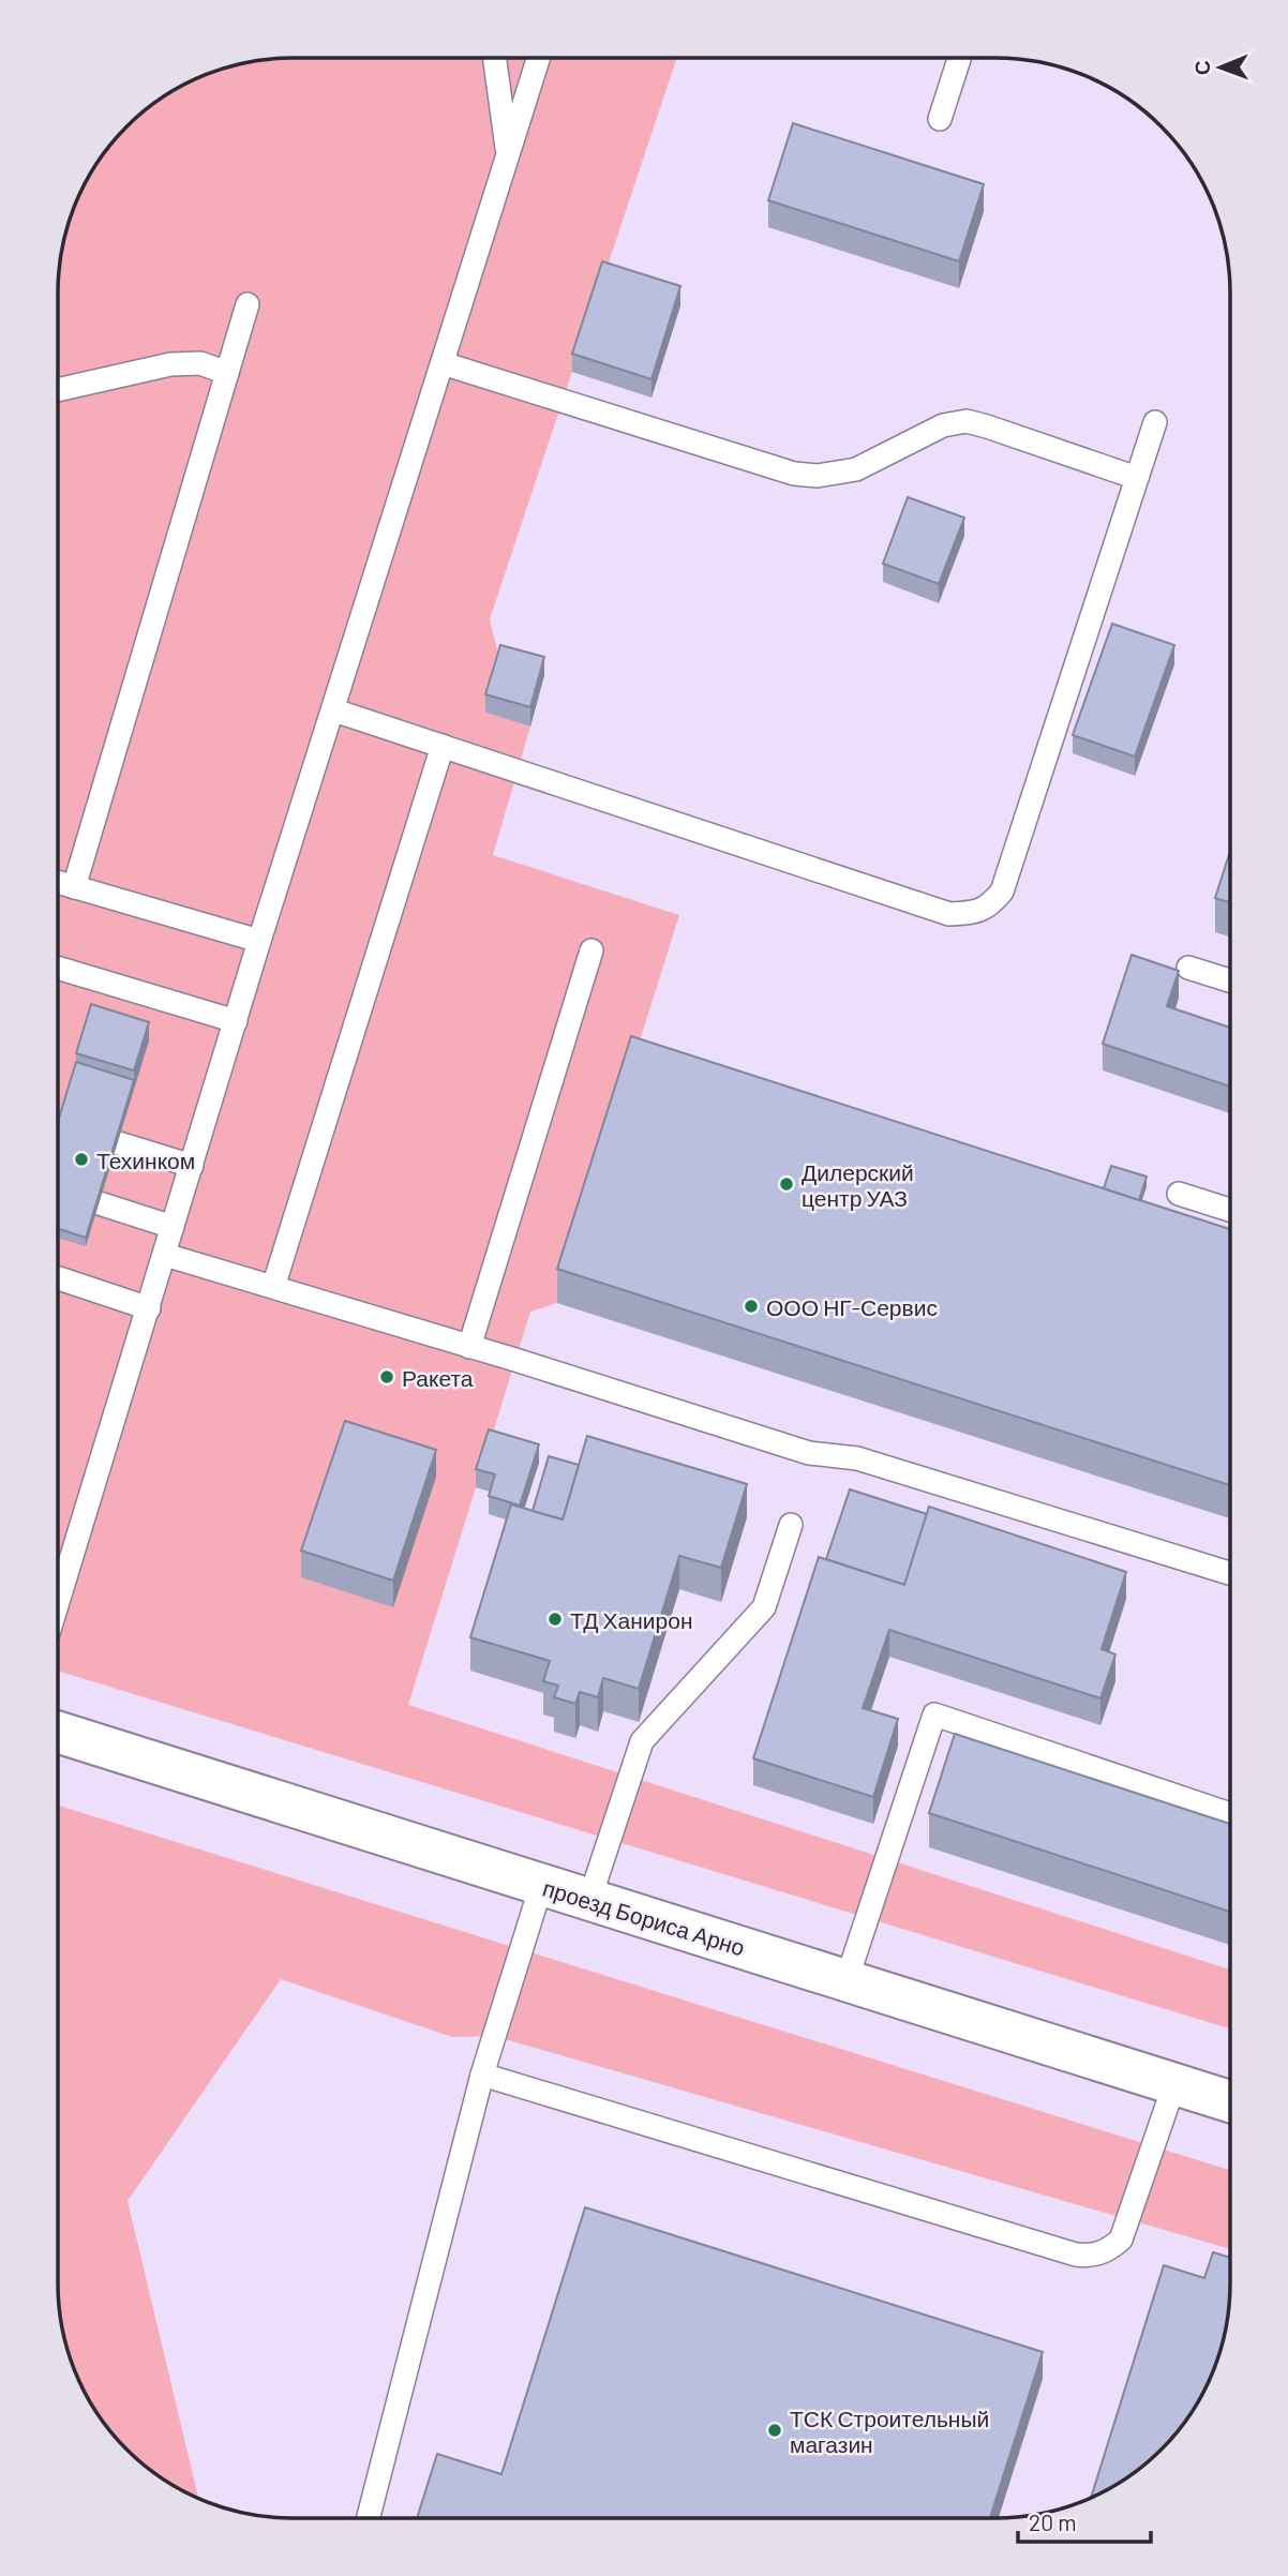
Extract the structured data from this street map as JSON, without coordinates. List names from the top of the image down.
{
  "streets": {
    "street": ["проезд Бориса Арно"]
  },
  "places": [
    "Техинком",
    "Дилерский центр УАЗ",
    "ООО НГ-Сервис",
    "Ракета",
    "ТД Ханирон",
    "ТСК Строительный магазин"
  ],
  "scale_bar": "20 m",
  "north": "left"
}
